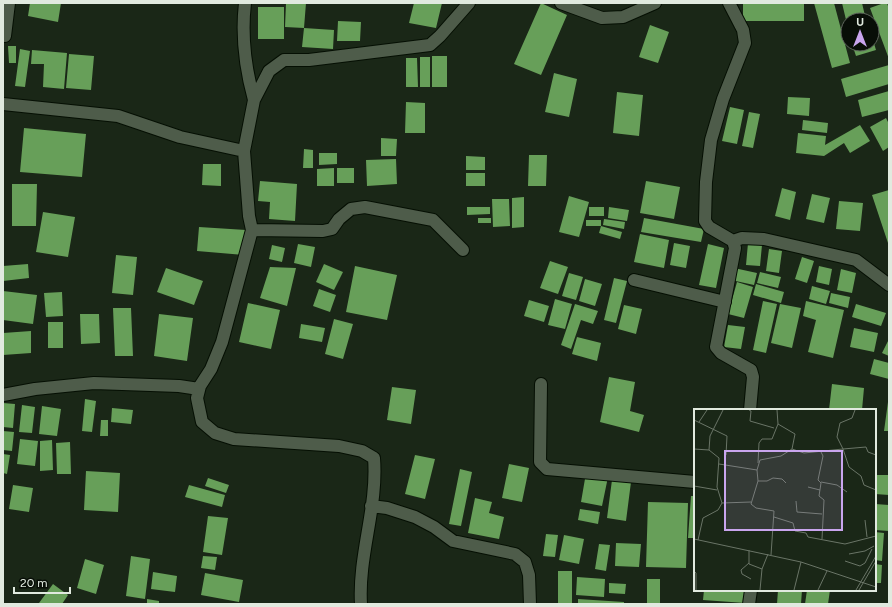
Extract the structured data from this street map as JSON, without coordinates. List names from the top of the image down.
{
  "scale_bar": "20 m",
  "north": "top"
}
